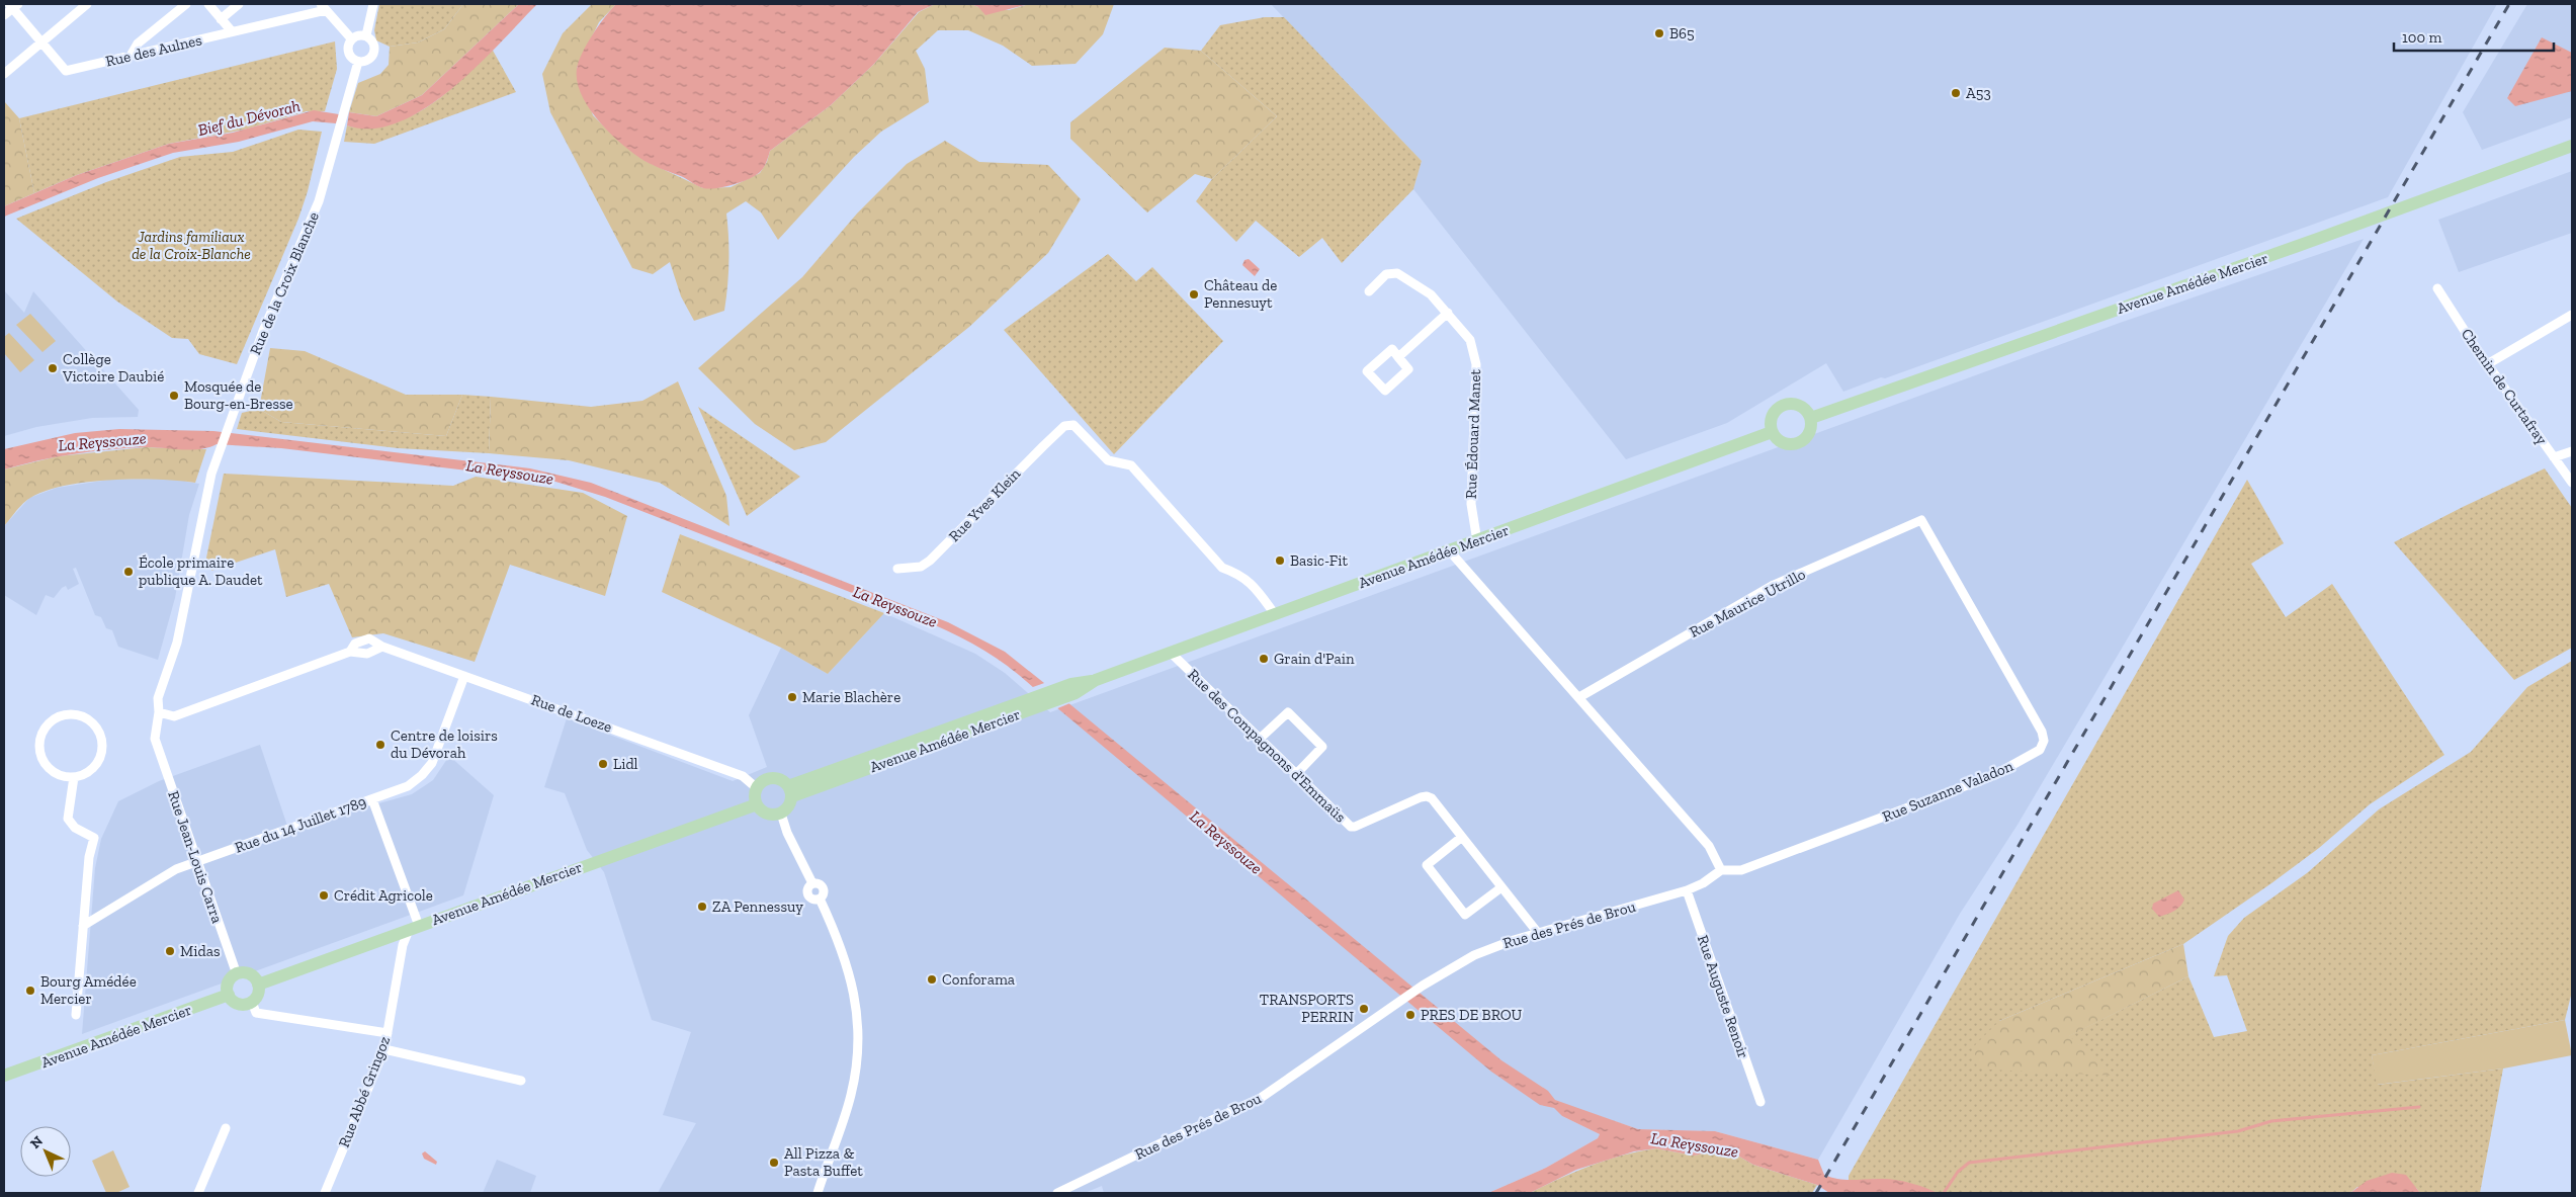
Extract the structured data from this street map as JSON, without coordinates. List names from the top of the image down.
{
  "streets": {
    "main road": ["Avenue Amédée Mercier"],
    "street": [
      "Rue des Aulnes",
      "Rue de la Croix Blanche",
      "Chemin de Curtafray",
      "Rue Édouard Manet",
      "Rue Yves Klein",
      "Rue Maurice Utrillo",
      "Rue de Loeze",
      "Rue des Compagnons d'Emmaüs",
      "Rue Suzanne Valadon",
      "Rue du 14 Juillet 1789",
      "Rue Jean-Louis Carra",
      "Rue des Prés de Brou",
      "Rue Auguste Renoir",
      "Rue Abbé Gringoz"
    ]
  },
  "crossings": [
    ["Rue de la Croix Blanche", "Rue de Loeze"],
    ["Rue de la Croix Blanche", "Rue Jean-Louis Carra"],
    ["Avenue Amédée Mercier", "Rue Édouard Manet"],
    ["Avenue Amédée Mercier", "Rue Yves Klein"],
    ["Avenue Amédée Mercier", "Rue de Loeze"],
    ["Avenue Amédée Mercier", "Rue des Compagnons d'Emmaüs"],
    ["Avenue Amédée Mercier", "Rue Jean-Louis Carra"],
    ["Avenue Amédée Mercier", "Rue Abbé Gringoz"],
    ["Rue Maurice Utrillo", "Rue Suzanne Valadon"],
    ["Rue de Loeze", "Rue du 14 Juillet 1789"],
    ["Rue des Compagnons d'Emmaüs", "Rue des Prés de Brou"],
    ["Rue Suzanne Valadon", "Rue des Prés de Brou"],
    ["Rue du 14 Juillet 1789", "Rue Jean-Louis Carra"],
    ["Rue des Prés de Brou", "Rue Auguste Renoir"]
  ],
  "water": ["Bief du Dévorah", "La Reyssouze"],
  "parks": ["Jardins familiaux de la Croix-Blanche"],
  "places": [
    "B65",
    "A53",
    "Château de Pennesuyt",
    "Collège Victoire Daubié",
    "Mosquée de Bourg-en-Bresse",
    "Basic-Fit",
    "École primaire publique A. Daudet",
    "Grain d'Pain",
    "Marie Blachère",
    "Centre de loisirs du Dévorah",
    "Lidl",
    "Crédit Agricole",
    "ZA Pennessuy",
    "Midas",
    "Conforama",
    "Bourg Amédée Mercier",
    "TRANSPORTS PERRIN",
    "PRES DE BROU",
    "All Pizza & Pasta Buffet"
  ],
  "scale_bar": "100 m",
  "north": "top left"
}
